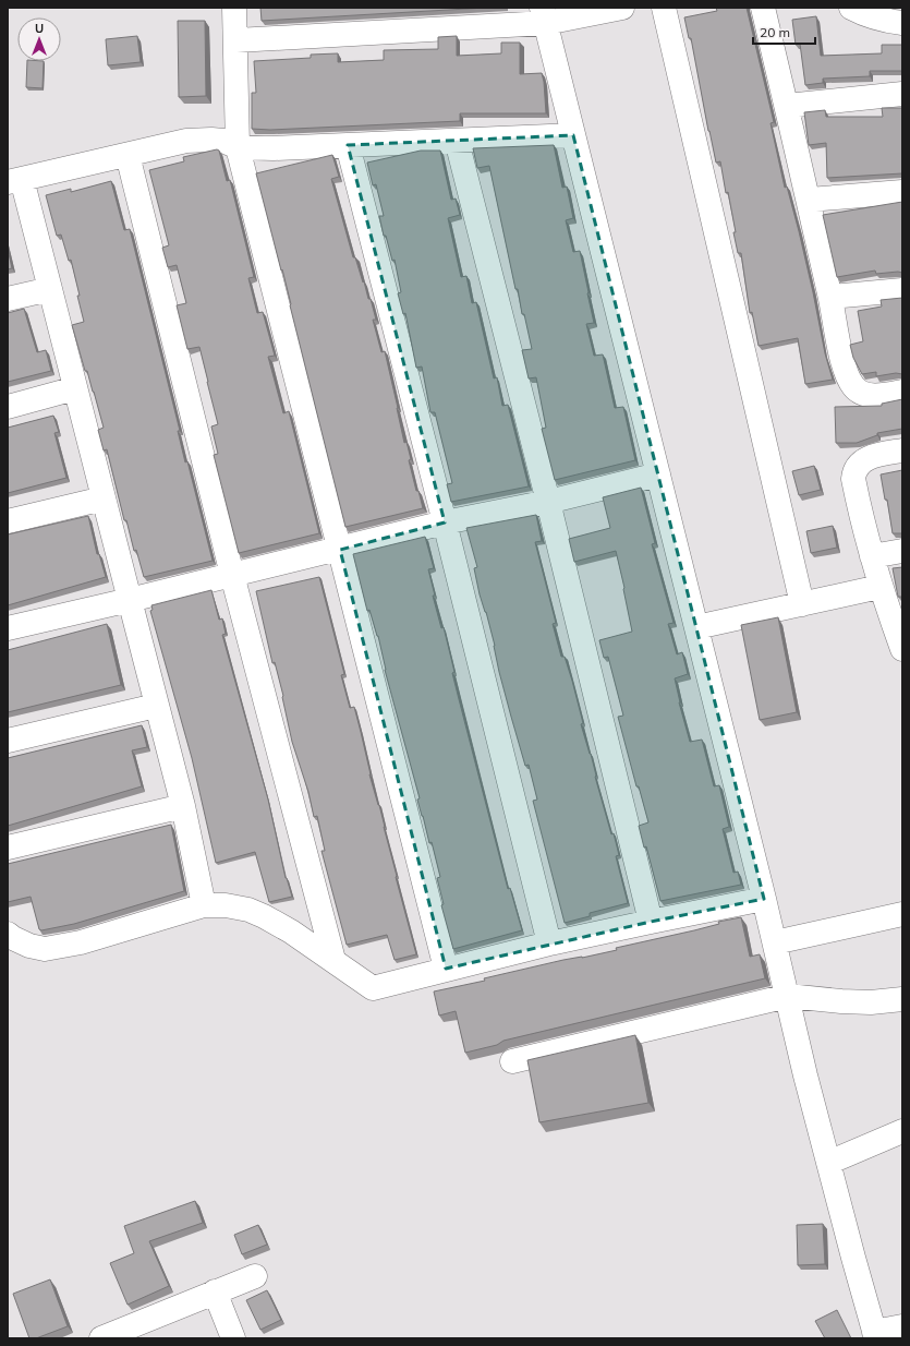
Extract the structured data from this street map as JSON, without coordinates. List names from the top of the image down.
{
  "scale_bar": "20 m",
  "north": "top"
}
